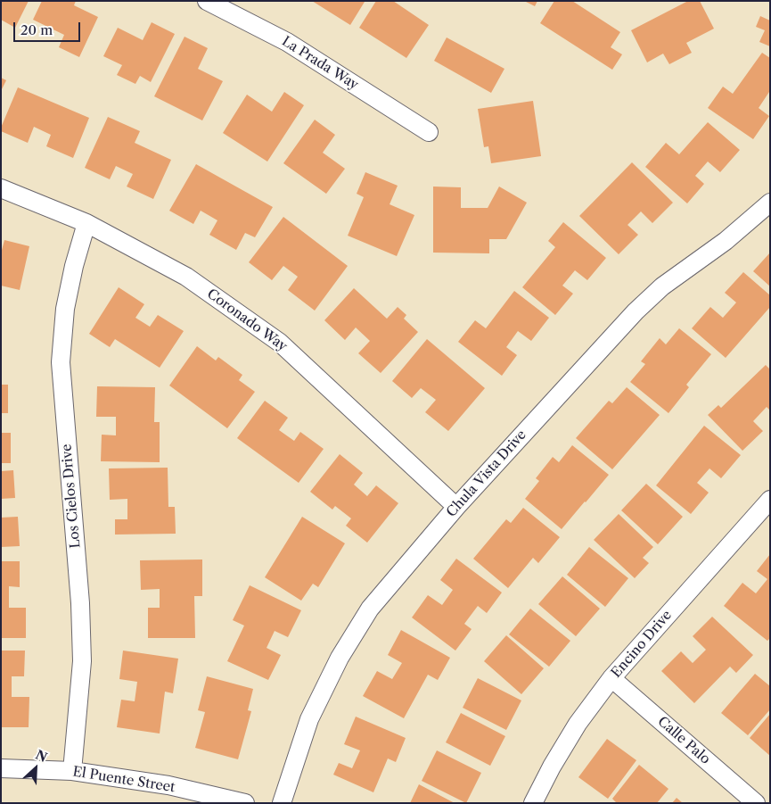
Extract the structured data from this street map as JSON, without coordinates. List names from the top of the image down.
{
  "streets": {
    "street": [
      "La Prada Way",
      "Coronado Way",
      "Chula Vista Drive",
      "Los Cielos Drive",
      "Encino Drive",
      "Calle Palo",
      "El Puente Street"
    ]
  },
  "crossings": [
    ["Coronado Way", "Chula Vista Drive"],
    ["Coronado Way", "Los Cielos Drive"],
    ["Los Cielos Drive", "El Puente Street"],
    ["Encino Drive", "Calle Palo"]
  ],
  "scale_bar": "20 m",
  "north": "top right"
}
